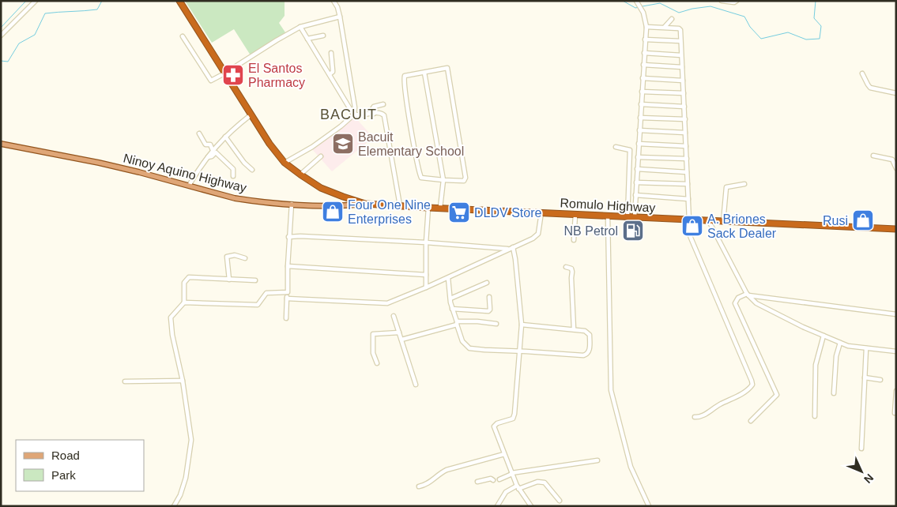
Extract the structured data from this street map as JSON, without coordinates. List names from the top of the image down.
{
  "streets": {
    "highway": ["Romulo Highway"],
    "main road": ["Ninoy Aquino Highway"]
  },
  "crossings": [
    ["Ninoy Aquino Highway", "Romulo Highway"]
  ],
  "districts": ["BACUIT"],
  "places": {
    "pharmacy": ["El Santos Pharmacy"],
    "school or university": ["Bacuit Elementary School"],
    "shop": ["Four One Nine Enterprises", "Rusi", "A. Briones Sack Dealer"],
    "supermarket": ["DLDV Store"],
    "fuel station": ["NB Petrol"]
  },
  "legend": ["Road", "Park"],
  "north": "bottom right"
}
